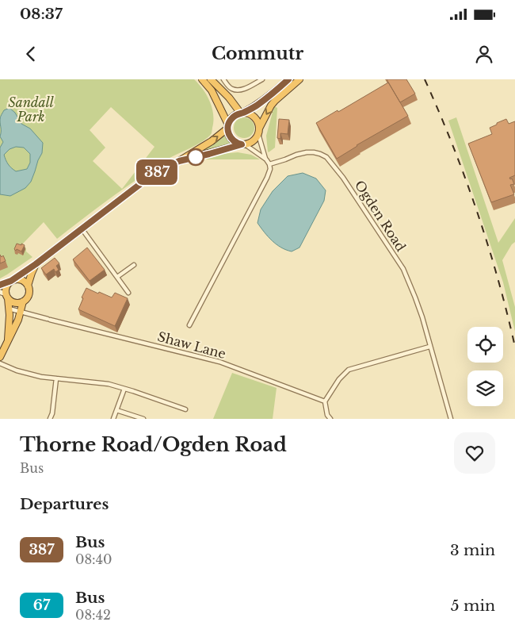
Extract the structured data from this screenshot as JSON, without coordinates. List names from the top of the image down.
{
  "streets": {
    "street": ["Ogden Road", "Shaw Lane"]
  },
  "parks": ["Sandall Park"],
  "lines": ["bus line 387"],
  "page": {
    "status": "08:37",
    "header": "Commutr",
    "on_map": "387",
    "heading": [
      ["Thorne Road/Ogden Road", "Bus"],
      "Departures"
    ],
    "list": [
      {
        "mark": "387",
        "name": "Bus",
        "note": "08:40",
        "value": "3 min"
      },
      {
        "mark": "67",
        "name": "Bus",
        "note": "08:42",
        "value": "5 min"
      }
    ]
  }
}
